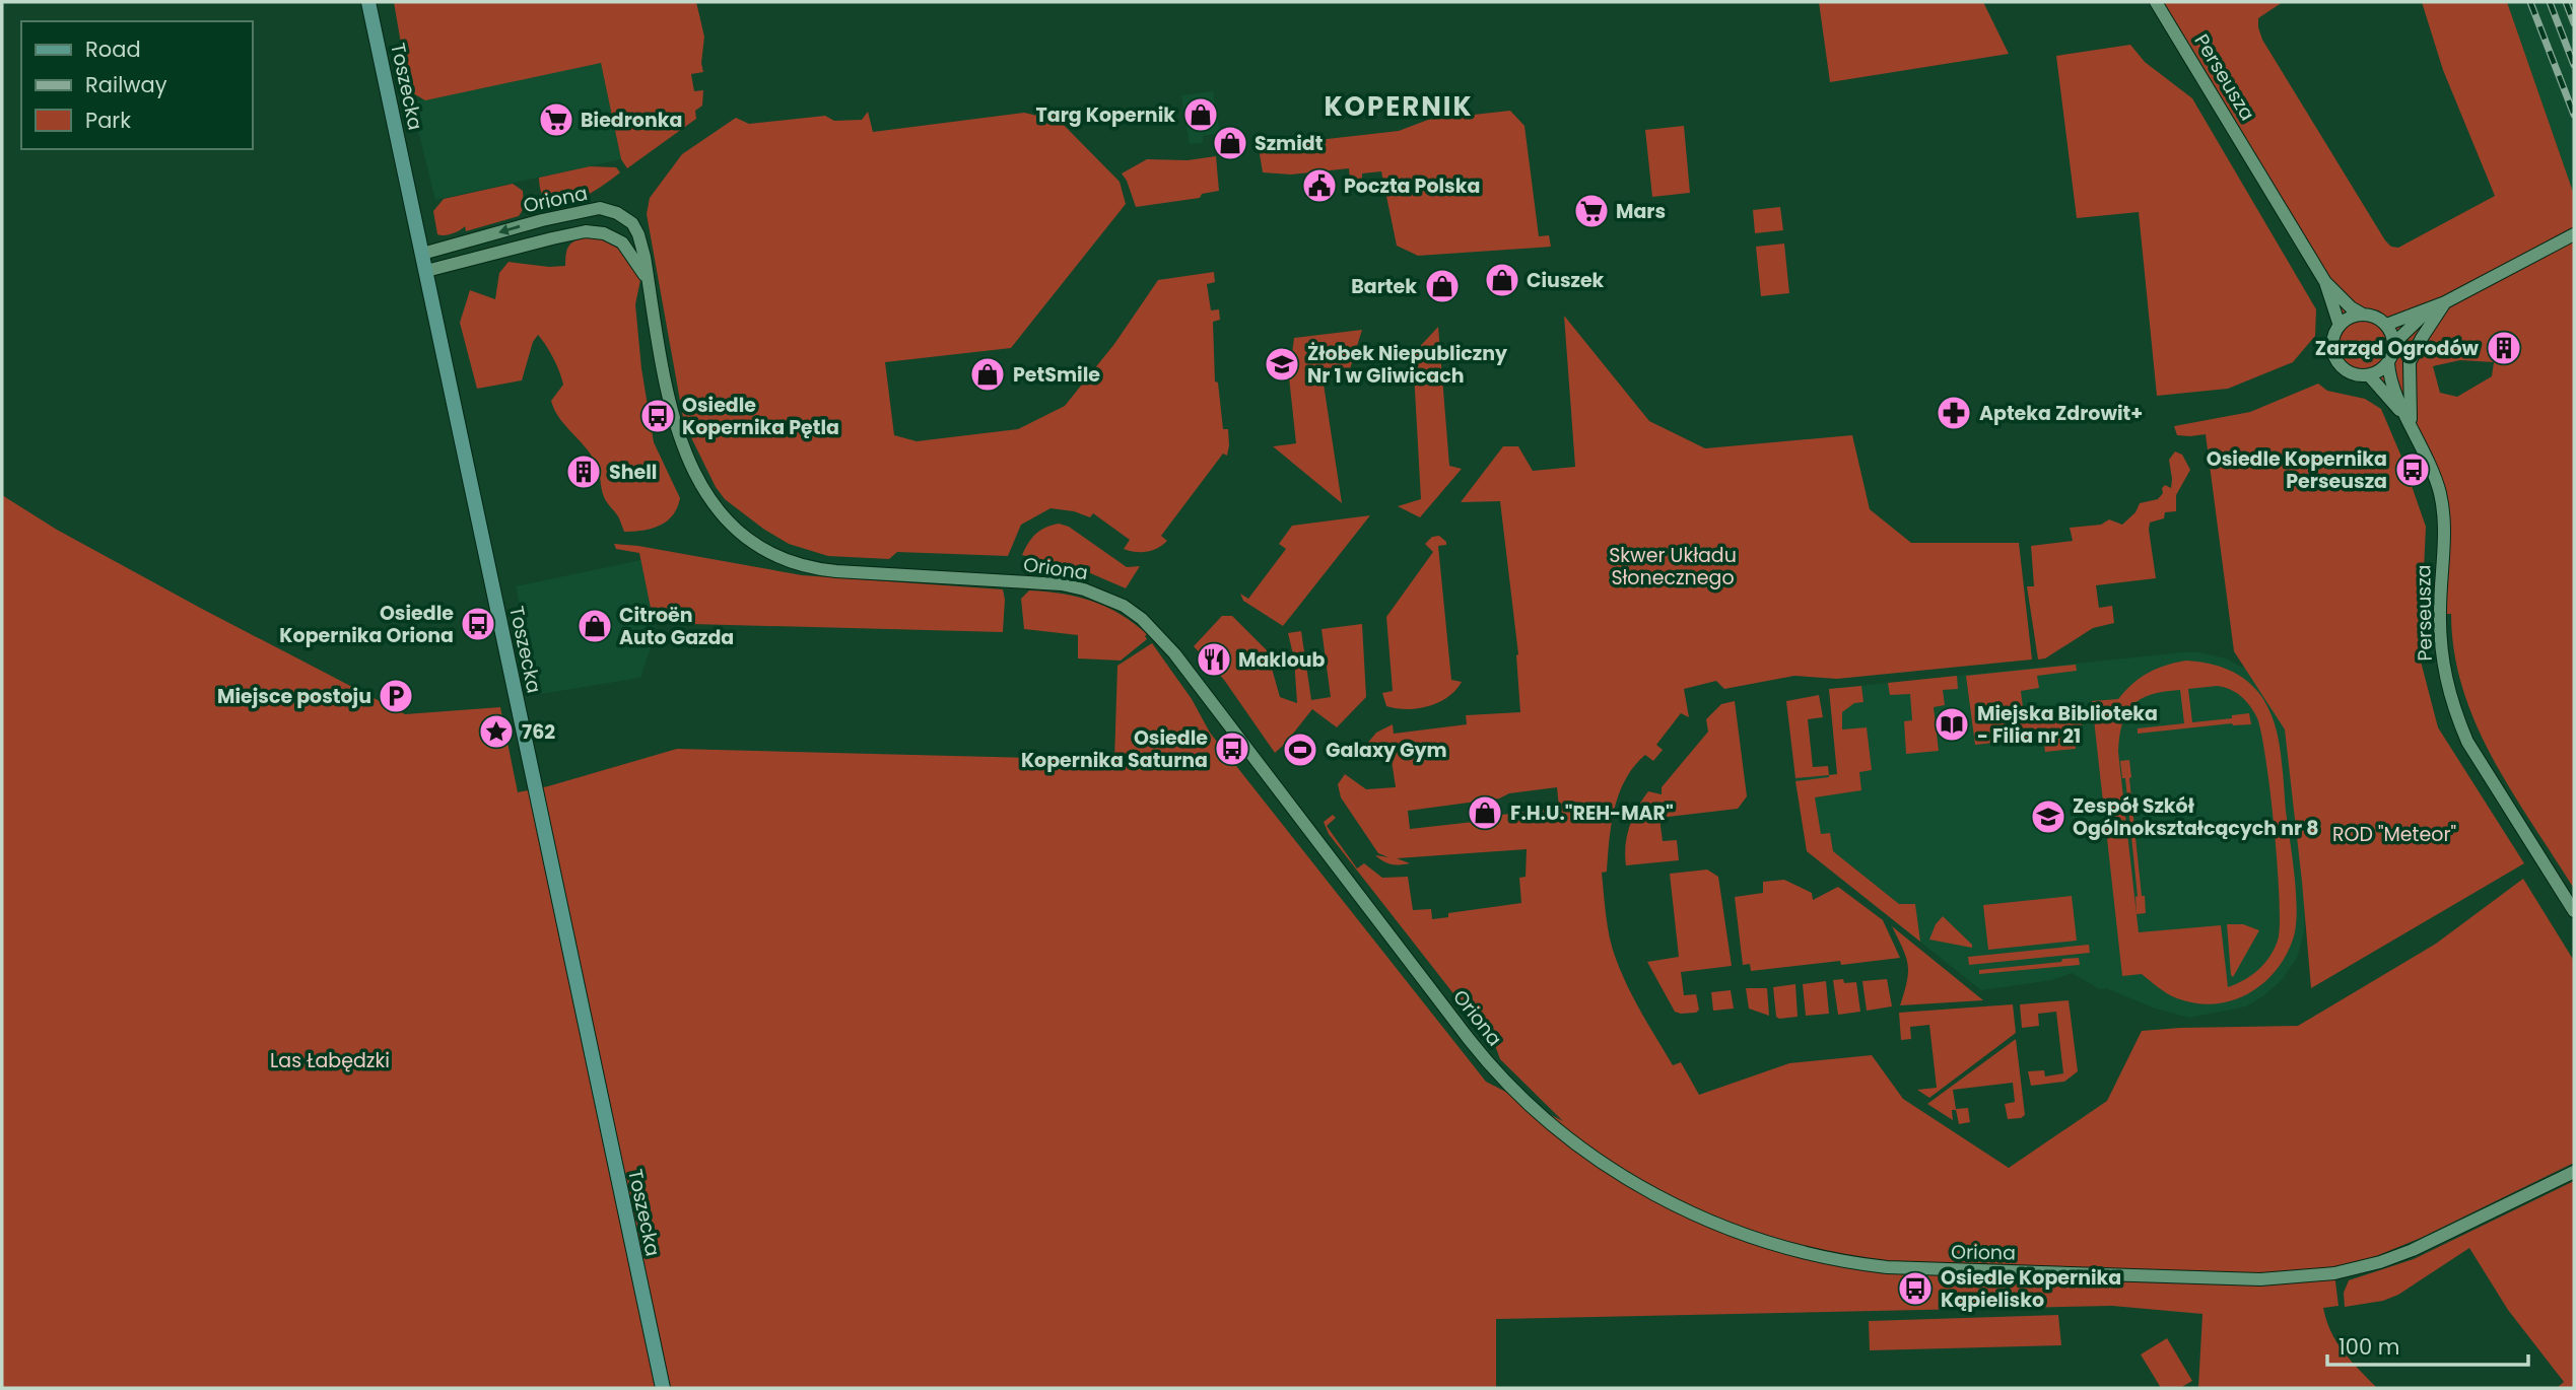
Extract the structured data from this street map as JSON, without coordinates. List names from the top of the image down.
{
  "streets": {
    "main road": ["Toszecka"],
    "street": ["Perseusza", "Oriona"]
  },
  "crossings": [
    ["Toszecka", "Oriona"]
  ],
  "districts": ["KOPERNIK"],
  "parks": ["Skwer Układu Słonecznego", "ROD \"Meteor\"", "Las Łabędzki"],
  "places": {
    "shop": [
      "Targ Kopernik",
      "Szmidt",
      "Ciuszek",
      "Bartek",
      "PetSmile",
      "Citroën Auto Gazda",
      "F.H.U.\"REH-MAR\""
    ],
    "supermarket": ["Biedronka", "Mars"],
    "public building": ["Poczta Polska"],
    "building": ["Zarząd Ogrodów", "Shell"],
    "school or university": ["Żłobek Niepubliczny Nr 1 w Gliwicach", "Zespół Szkół Ogólnokształcących nr 8"],
    "pharmacy": ["Apteka Zdrowit+"],
    "bus stop": [
      "Osiedle Kopernika Pętla",
      "Osiedle Kopernika Perseusza",
      "Osiedle Kopernika Oriona",
      "Osiedle Kopernika Saturna",
      "Osiedle Kopernika Kąpielisko"
    ],
    "restaurant": ["Makloub"],
    "parking": ["Miejsce postoju"],
    "library": ["Miejska Biblioteka - Filia nr 21"],
    "place": ["762"],
    "sports": ["Galaxy Gym"]
  },
  "legend": ["Road", "Railway", "Park"],
  "scale_bar": "100 m"
}
